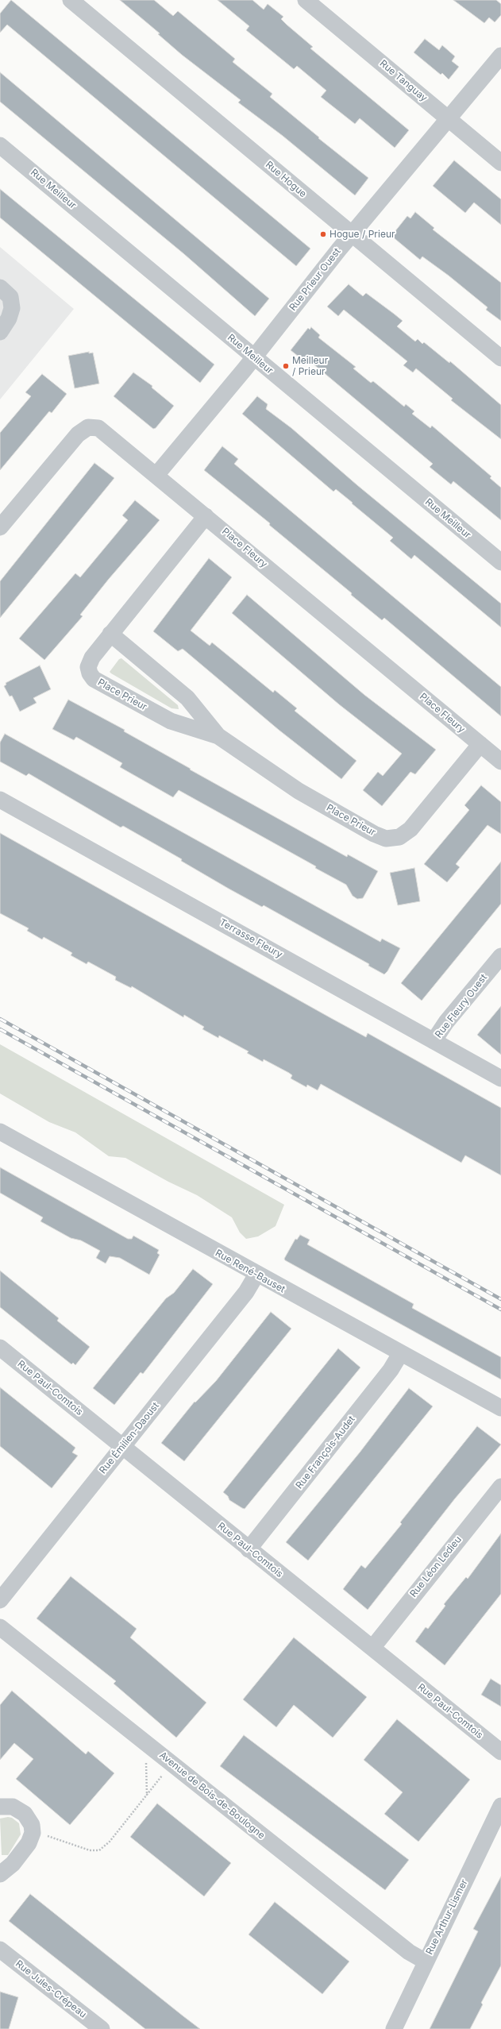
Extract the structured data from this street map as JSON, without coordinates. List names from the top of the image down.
{
  "streets": {
    "street": [
      "Rue Tanguay",
      "Rue Hogue",
      "Rue Meilleur",
      "Rue Prieur Ouest",
      "Place Fleury",
      "Place Prieur",
      "Terrasse Fleury",
      "Rue Fleury Ouest",
      "Rue René-Bauset",
      "Rue Paul-Comtois",
      "Rue Émilien-Daoust",
      "Rue François-Audet",
      "Rue Léon Ledieu",
      "Avenue de Bois-de-Boulogne",
      "Rue Arthur-Lismer",
      "Rue Jules-Crépeau"
    ]
  },
  "crossings": [
    ["Rue Tanguay", "Rue Prieur Ouest"],
    ["Rue Hogue", "Rue Prieur Ouest"],
    ["Rue Meilleur", "Rue Prieur Ouest"],
    ["Rue Prieur Ouest", "Place Fleury"],
    ["Place Fleury", "Place Prieur"],
    ["Terrasse Fleury", "Rue Fleury Ouest"],
    ["Rue René-Bauset", "Rue Émilien-Daoust"],
    ["Rue René-Bauset", "Rue François-Audet"],
    ["Rue Paul-Comtois", "Rue Émilien-Daoust"],
    ["Rue Paul-Comtois", "Rue François-Audet"],
    ["Rue Paul-Comtois", "Rue Léon Ledieu"],
    ["Avenue de Bois-de-Boulogne", "Rue Arthur-Lismer"]
  ],
  "places": ["Hogue / Prieur", "Meilleur / Prieur"]
}
